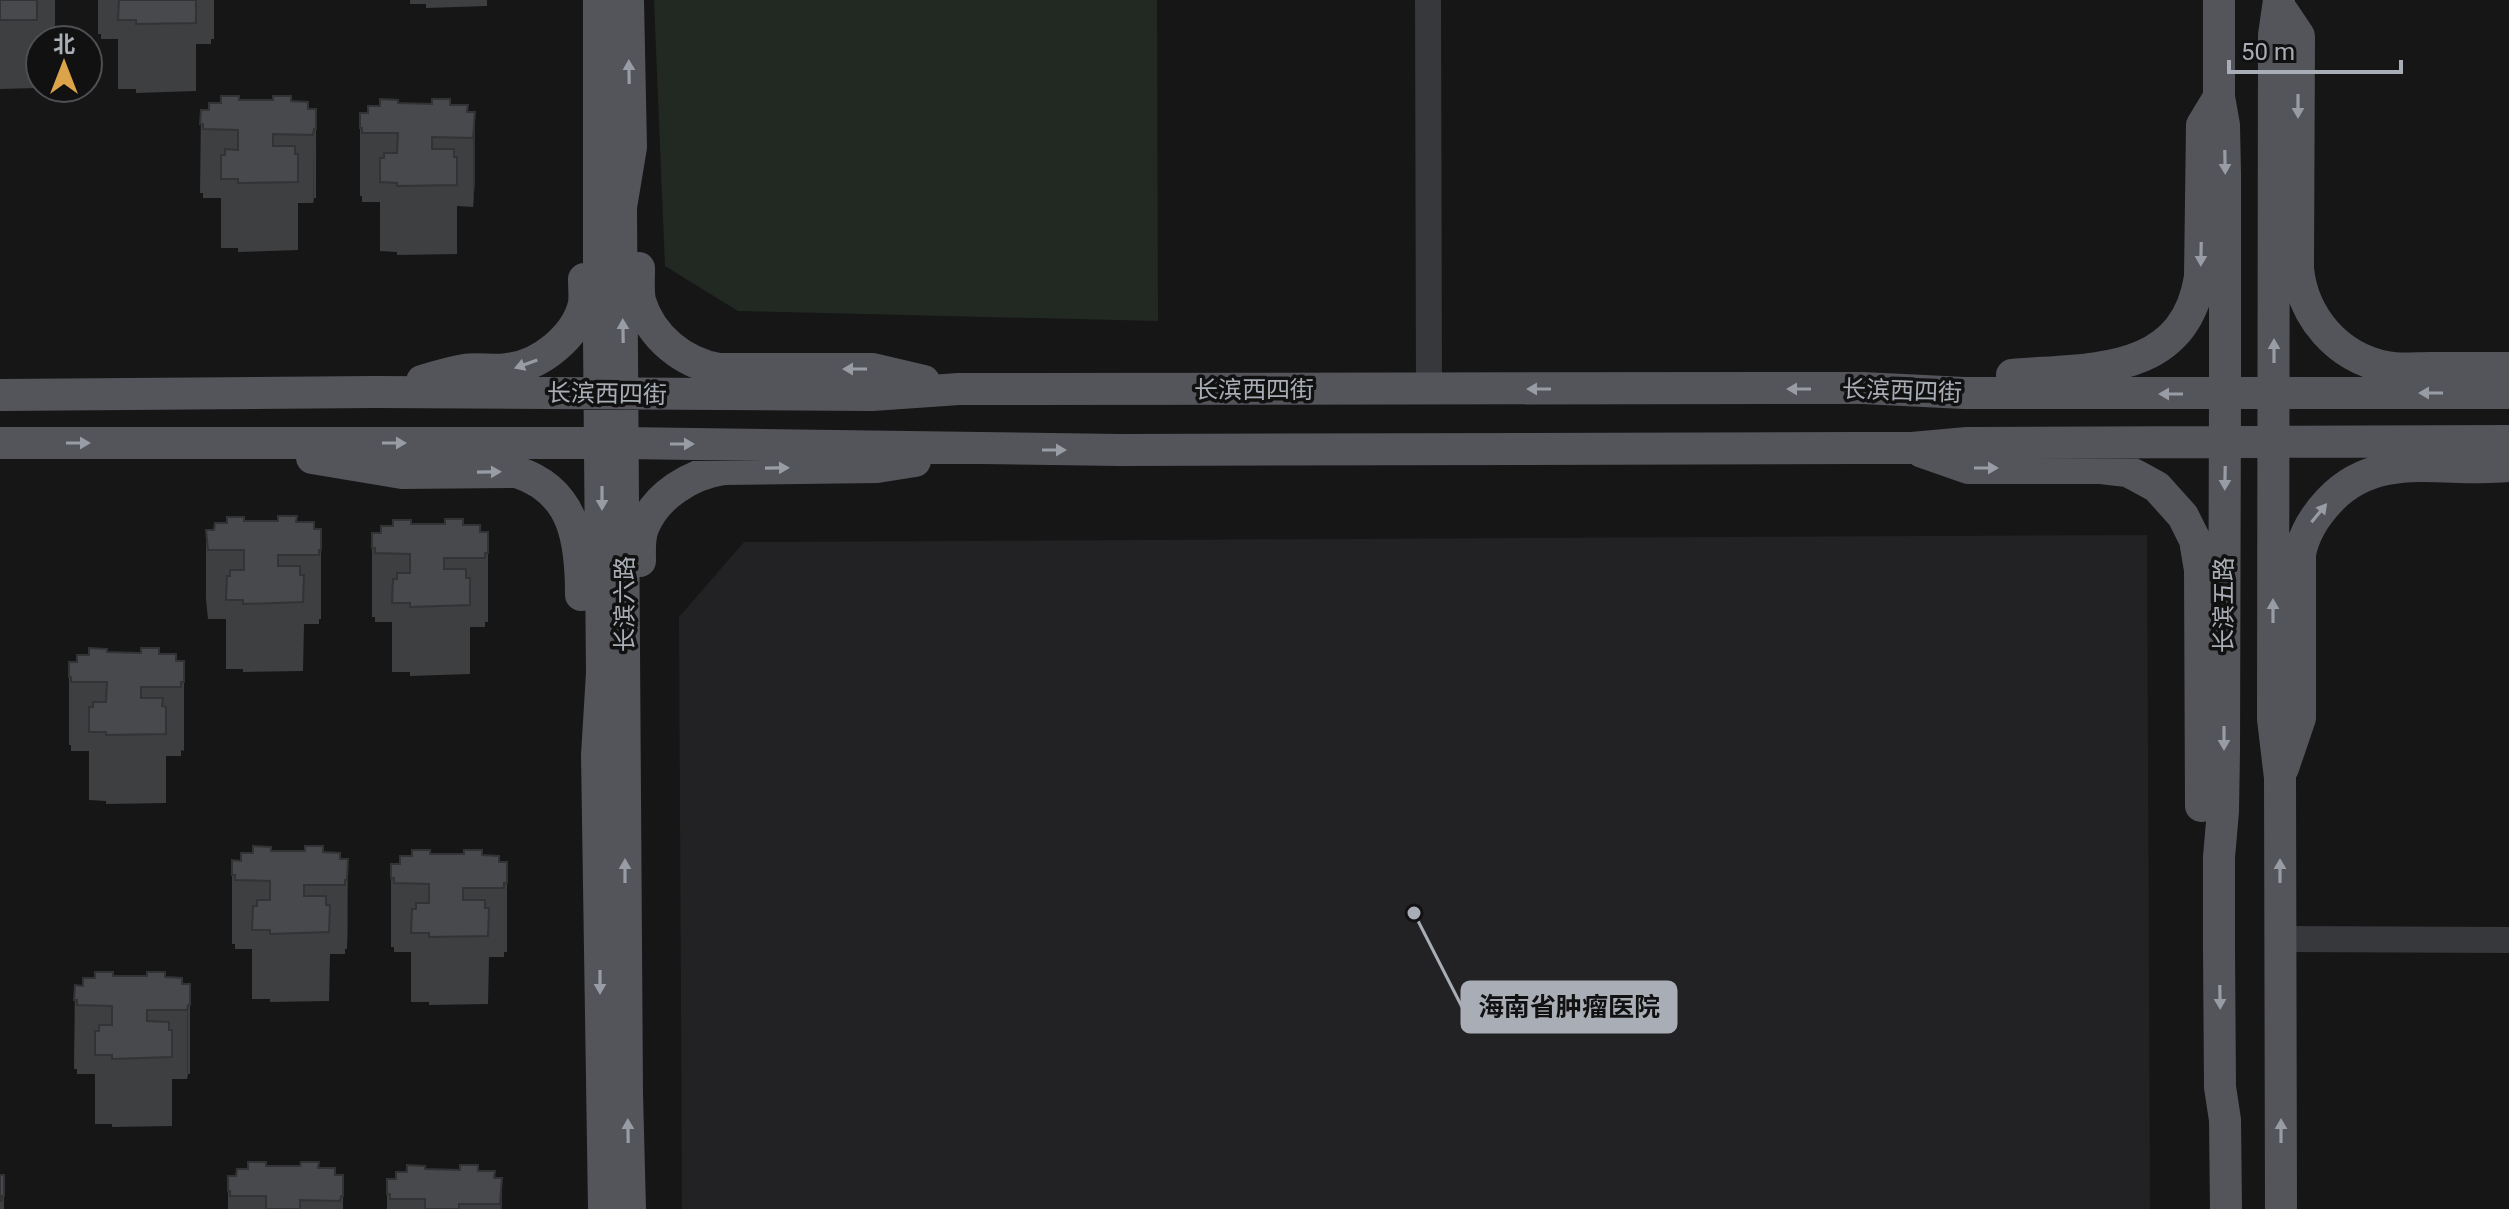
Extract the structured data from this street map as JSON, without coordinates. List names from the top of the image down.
{
  "streets": {
    "main road": ["长滨西四街", "长滨六路", "长滨五路"]
  },
  "crossings": [
    ["长滨西四街", "长滨六路"],
    ["长滨西四街", "长滨五路"]
  ],
  "places": ["海南省肿瘤医院"],
  "scale_bar": "50 m",
  "north": "top"
}
